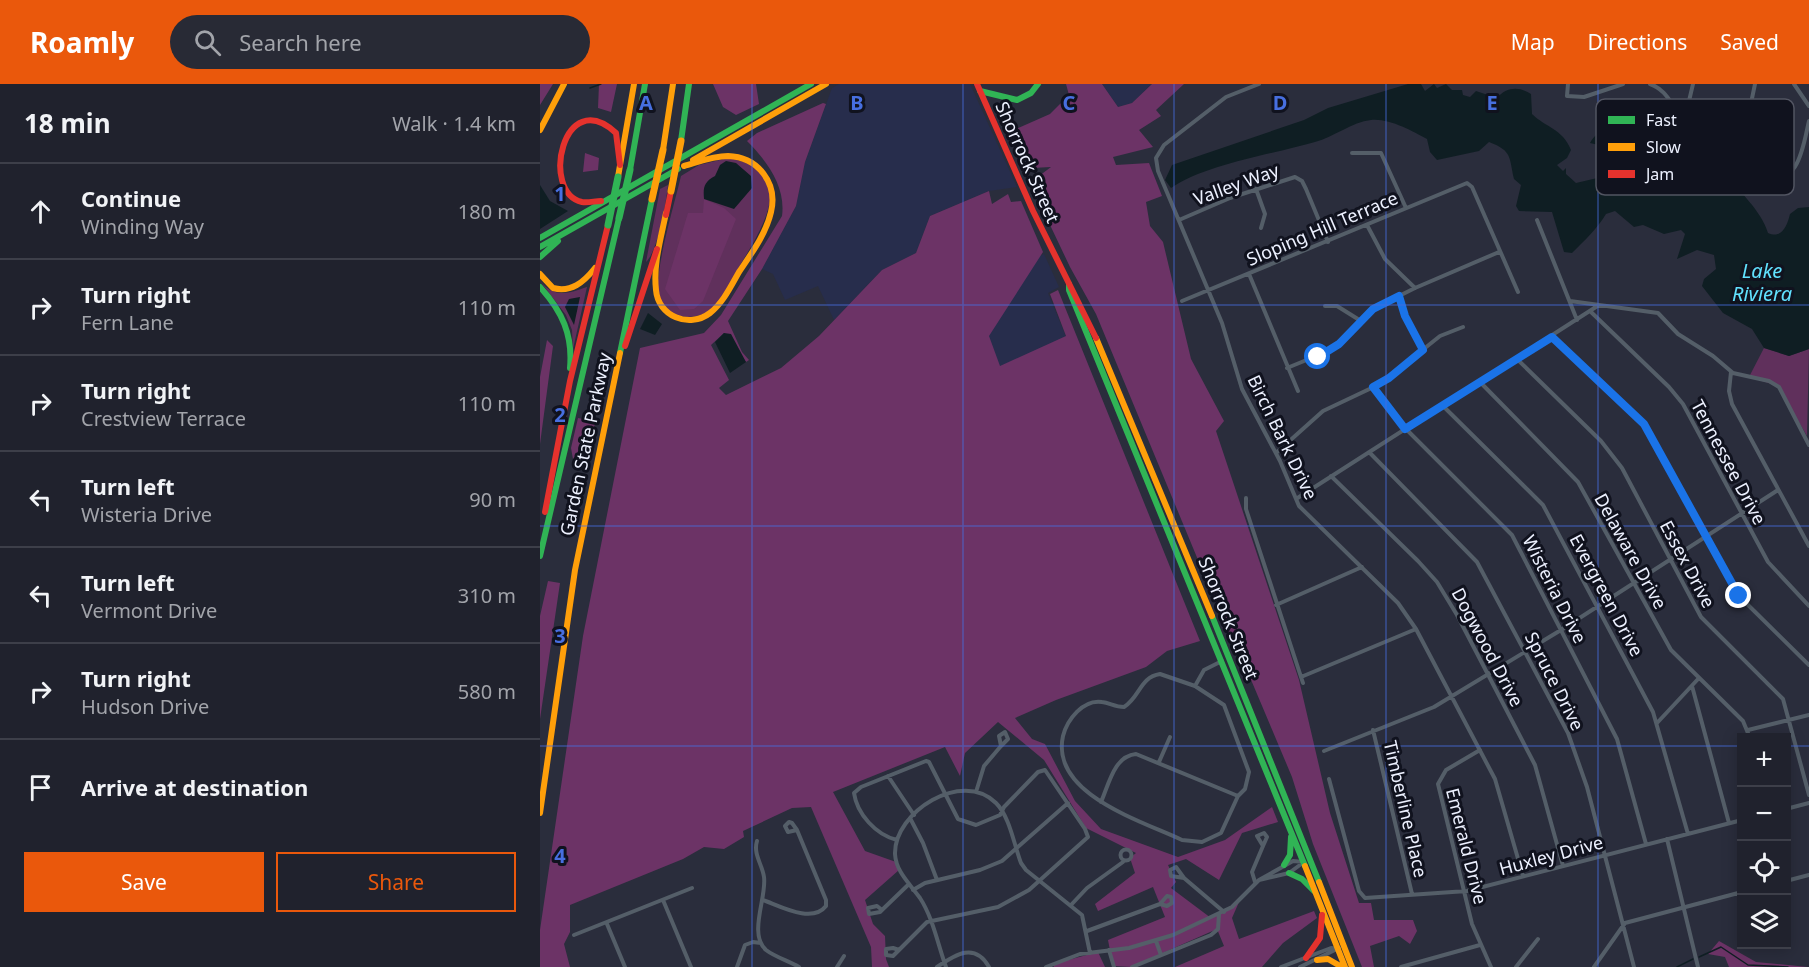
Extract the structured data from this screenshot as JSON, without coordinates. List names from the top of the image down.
{
  "streets": {
    "main road": ["Shorrock Street", "Garden State Parkway"],
    "street": [
      "Valley Way",
      "Sloping Hill Terrace",
      "Birch Bark Drive",
      "Tennessee Drive",
      "Delaware Drive",
      "Essex Drive",
      "Wisteria Drive",
      "Evergreen Drive",
      "Dogwood Drive",
      "Spruce Drive",
      "Timberline Place",
      "Emerald Drive",
      "Huxley Drive"
    ]
  },
  "crossings": [
    ["Valley Way", "Sloping Hill Terrace"],
    ["Valley Way", "Birch Bark Drive"],
    ["Sloping Hill Terrace", "Birch Bark Drive"],
    ["Birch Bark Drive", "Emerald Drive"],
    ["Birch Bark Drive", "Huxley Drive"],
    ["Wisteria Drive", "Huxley Drive"],
    ["Evergreen Drive", "Huxley Drive"],
    ["Dogwood Drive", "Huxley Drive"],
    ["Spruce Drive", "Huxley Drive"],
    ["Timberline Place", "Huxley Drive"],
    ["Emerald Drive", "Huxley Drive"]
  ],
  "water": ["Lake Riviera"],
  "legend": ["Fast", "Slow", "Jam"],
  "page": {
    "header": "Roamly",
    "search": "Search here",
    "nav": ["Map", "Directions", "Saved"],
    "heading": ["18 min", "Walk · 1.4 km"],
    "list": [
      ["Continue", "Winding Way", "180 m"],
      ["Turn right", "Fern Lane", "110 m"],
      ["Turn right", "Crestview Terrace", "110 m"],
      ["Turn left", "Wisteria Drive", "90 m"],
      ["Turn left", "Vermont Drive", "310 m"],
      ["Turn right", "Hudson Drive", "580 m"],
      "Arrive at destination"
    ],
    "map_buttons": ["+", "−"],
    "buttons": ["Save", "Share"]
  },
  "grid": {
    "columns": [
      "A",
      "B",
      "C",
      "D",
      "E"
    ],
    "rows": [
      "1",
      "2",
      "3",
      "4"
    ]
  }
}
